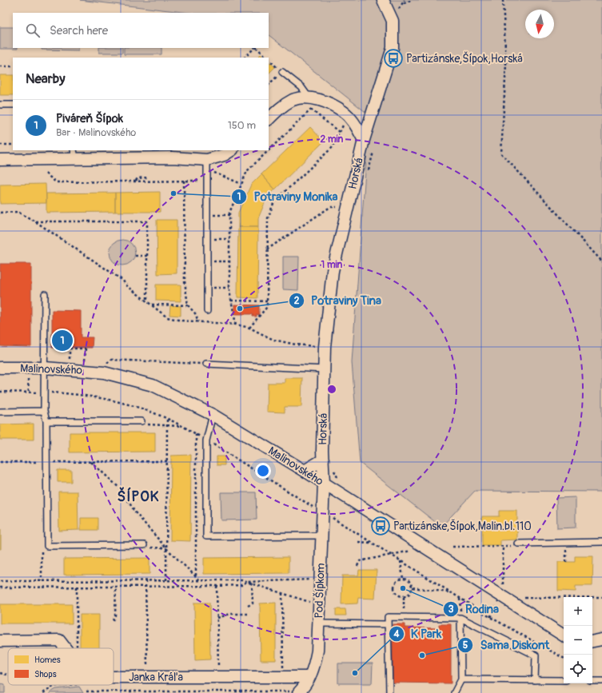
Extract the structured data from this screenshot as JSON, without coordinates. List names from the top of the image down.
{
  "streets": {
    "street": [
      "Horská",
      "Malinovského",
      "Pod Šípkom",
      "Janka Kráľa"
    ]
  },
  "crossings": [
    ["Horská", "Malinovského"],
    ["Horská", "Pod Šípkom"],
    ["Malinovského", "Pod Šípkom"],
    ["Pod Šípkom", "Janka Kráľa"]
  ],
  "districts": ["ŠÍPOK"],
  "places": {
    "bus stop": ["Partizánske,Šípok,Horská", "Partizánske,Šípok,Malin.bl.110"],
    "other": [
      "Potraviny Monika",
      "Potraviny Tina",
      "Rodina",
      "Sama Diskont",
      "K Park"
    ]
  },
  "legend": ["Homes", "Shops"],
  "north": "bottom",
  "page": {
    "search": "Search here",
    "heading": "Nearby",
    "list": [
      {
        "mark": "1",
        "name": "Piváreň Šípok",
        "note": "Bar · Malinovského",
        "value": "150 m"
      }
    ],
    "pins": "1",
    "map_buttons": ["+", "−"]
  },
  "rings": ["2 min", "1 min"]
}
